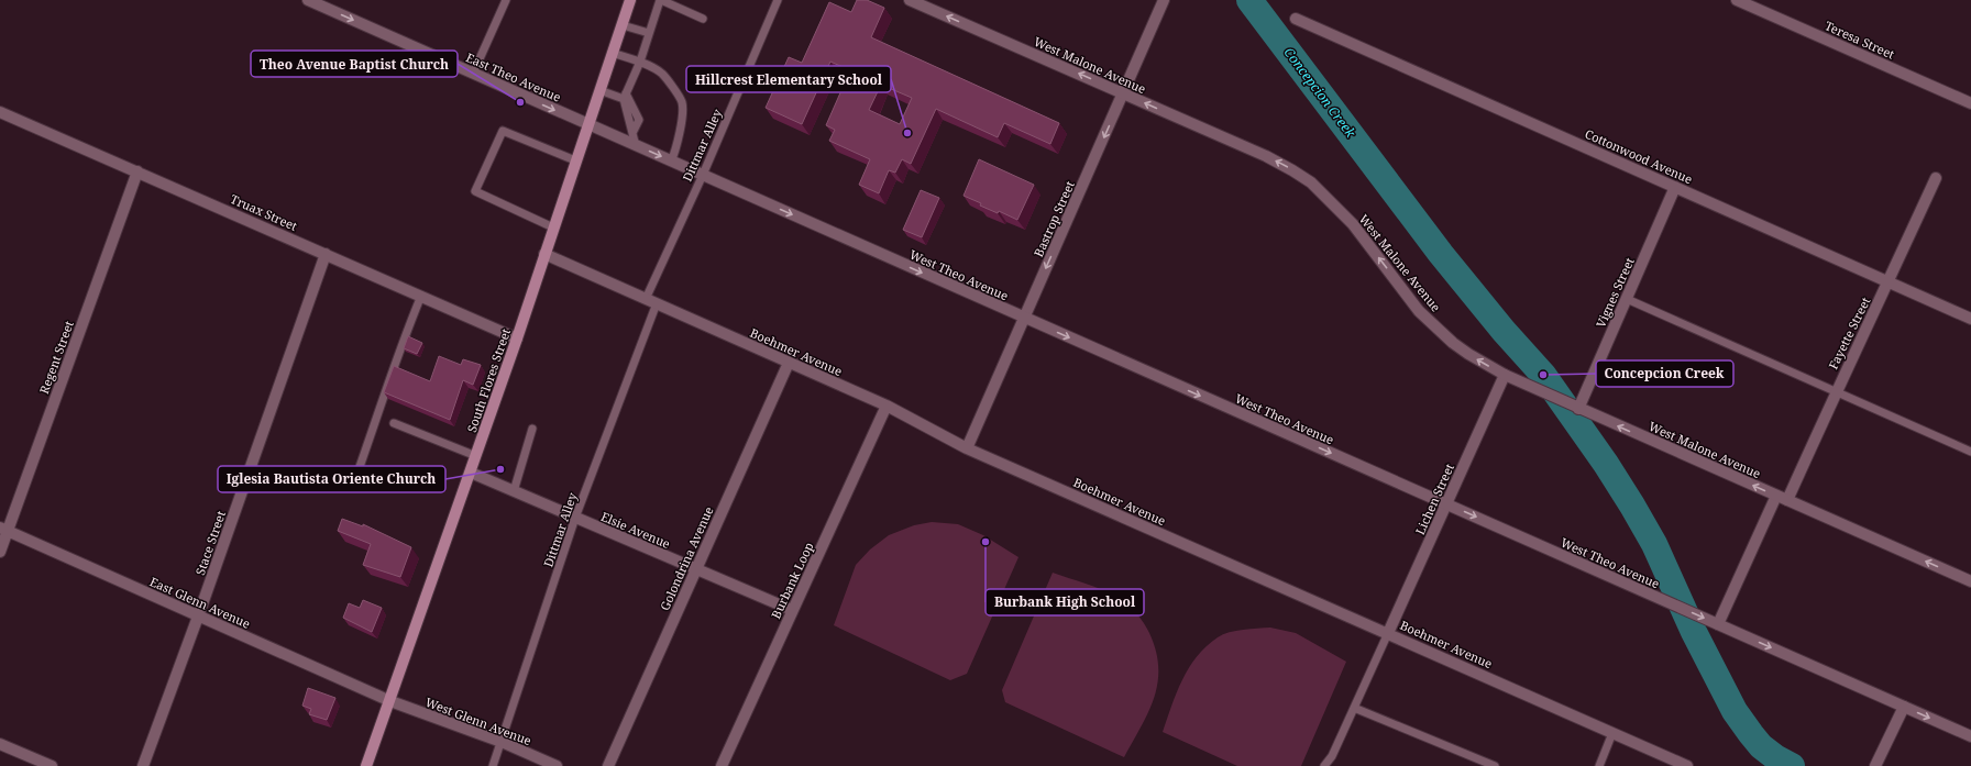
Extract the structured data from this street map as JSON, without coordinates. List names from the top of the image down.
{
  "streets": {
    "main road": ["South Flores Street"],
    "street": [
      "Teresa Street",
      "West Malone Avenue",
      "East Theo Avenue",
      "Cottonwood Avenue",
      "Truax Street",
      "Bastrop Street",
      "West Theo Avenue",
      "Vignes Street",
      "Fayette Street",
      "Boehmer Avenue",
      "Regent Street",
      "Lichen Street",
      "Elsie Avenue",
      "Stace Street",
      "Golondrina Avenue",
      "Burbank Loop",
      "East Glenn Avenue",
      "West Glenn Avenue"
    ],
    "lane": ["Dittmar Alley"]
  },
  "crossings": [
    ["West Malone Avenue", "Bastrop Street"],
    ["West Malone Avenue", "Vignes Street"],
    ["West Malone Avenue", "Fayette Street"],
    ["West Malone Avenue", "Lichen Street"],
    ["East Theo Avenue", "West Theo Avenue"],
    ["East Theo Avenue", "South Flores Street"],
    ["Dittmar Alley", "West Theo Avenue"],
    ["Dittmar Alley", "Boehmer Avenue"],
    ["Dittmar Alley", "Elsie Avenue"],
    ["Dittmar Alley", "West Glenn Avenue"],
    ["Cottonwood Avenue", "Vignes Street"],
    ["Cottonwood Avenue", "Fayette Street"],
    ["Truax Street", "Regent Street"],
    ["Truax Street", "South Flores Street"],
    ["Truax Street", "Stace Street"],
    ["Bastrop Street", "West Theo Avenue"],
    ["Bastrop Street", "Boehmer Avenue"],
    ["West Theo Avenue", "South Flores Street"],
    ["West Theo Avenue", "Lichen Street"],
    ["Boehmer Avenue", "South Flores Street"],
    ["Boehmer Avenue", "Lichen Street"],
    ["Boehmer Avenue", "Golondrina Avenue"],
    ["Boehmer Avenue", "Burbank Loop"],
    ["Regent Street", "East Glenn Avenue"],
    ["South Flores Street", "Elsie Avenue"],
    ["South Flores Street", "East Glenn Avenue"],
    ["South Flores Street", "West Glenn Avenue"],
    ["Elsie Avenue", "Golondrina Avenue"],
    ["Elsie Avenue", "Burbank Loop"],
    ["Stace Street", "East Glenn Avenue"],
    ["East Glenn Avenue", "West Glenn Avenue"]
  ],
  "one_way": [
    "West Malone Avenue",
    "East Theo Avenue",
    "Bastrop Street",
    "West Theo Avenue"
  ],
  "water": ["Concepcion Creek"],
  "places": [
    "Theo Avenue Baptist Church",
    "Hillcrest Elementary School",
    "Concepcion Creek",
    "Iglesia Bautista Oriente Church",
    "Burbank High School"
  ]
}
